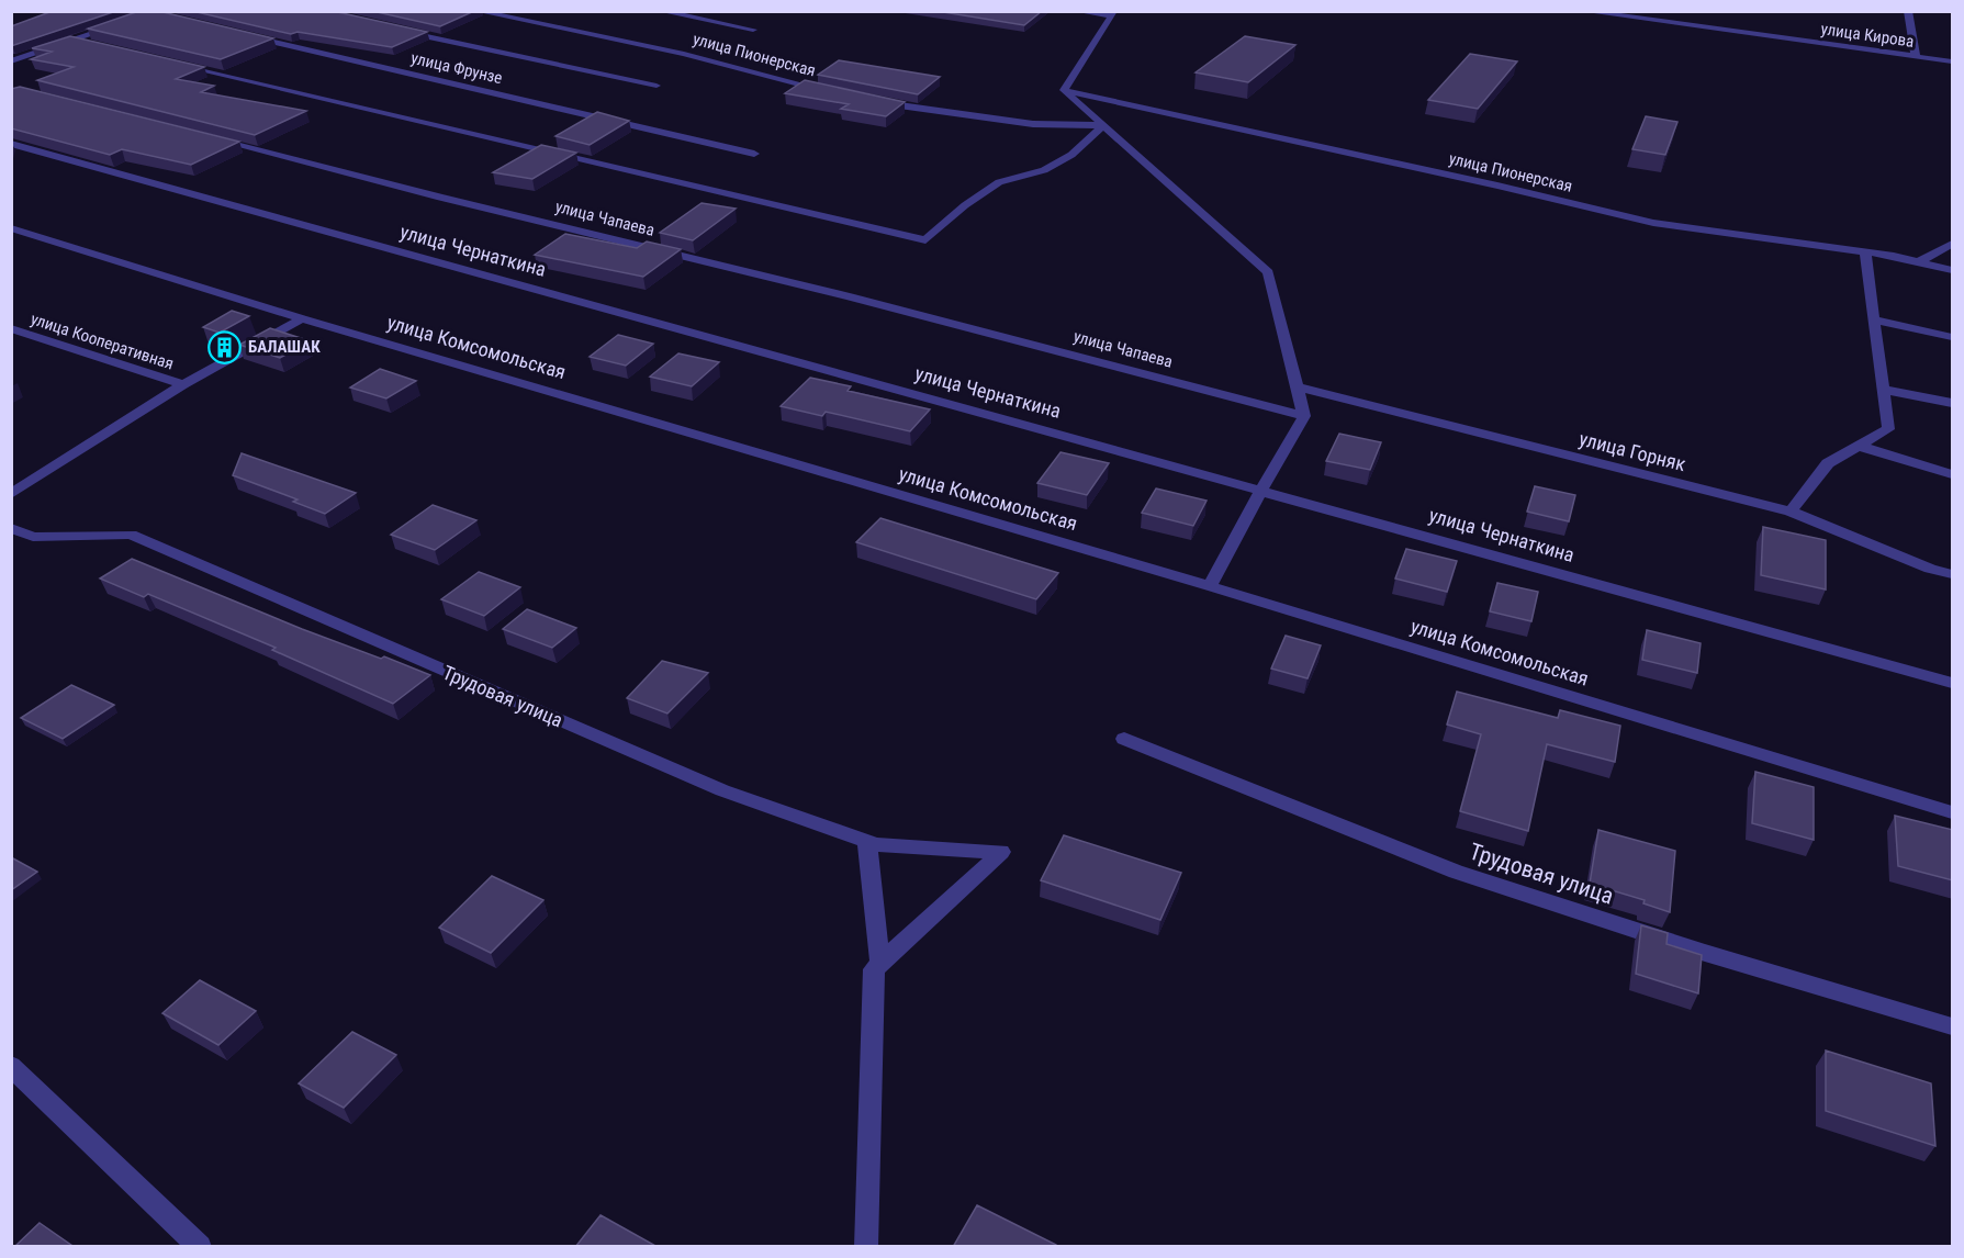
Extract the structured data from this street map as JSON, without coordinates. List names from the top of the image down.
{
  "streets": {
    "street": [
      "улица Кирова",
      "улица Пионерская",
      "улица Фрунзе",
      "улица Чапаева",
      "улица Чернаткина",
      "улица Кооперативная",
      "улица Комсомольская",
      "улица Горняк",
      "Трудовая улица"
    ]
  },
  "places": {
    "building": ["БАЛАШАК"]
  }
}
